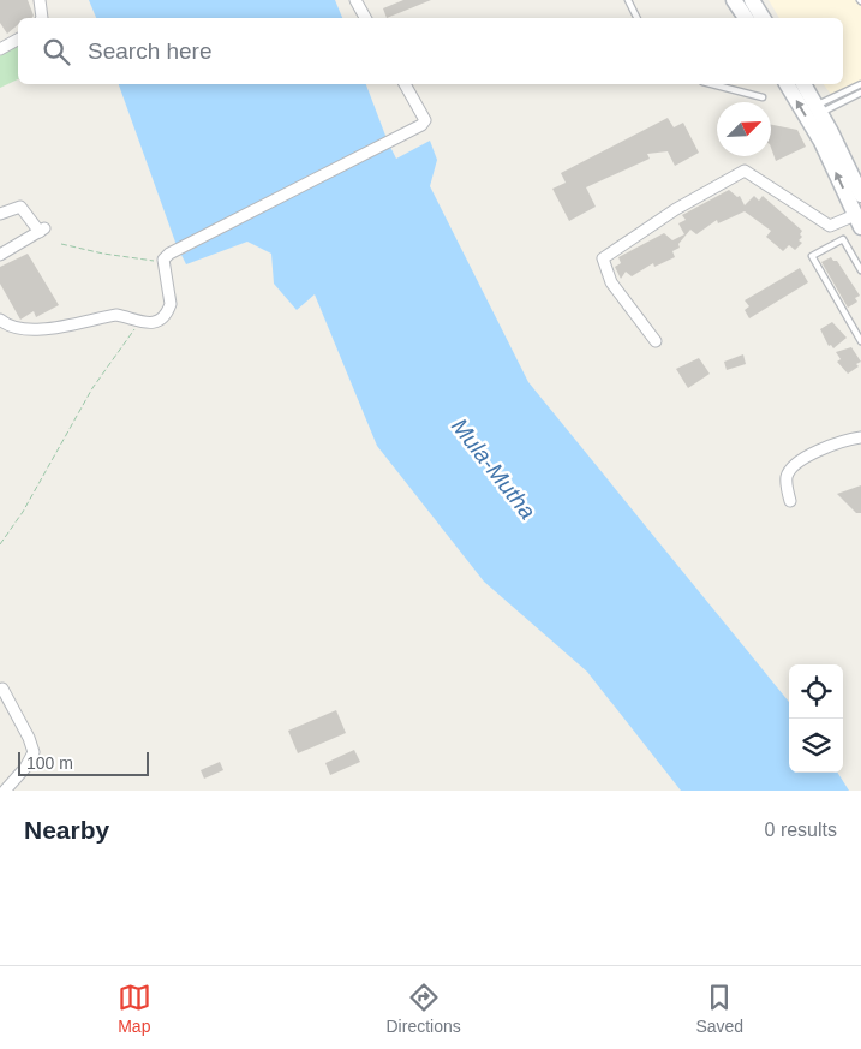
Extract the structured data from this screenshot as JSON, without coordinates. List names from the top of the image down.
{
  "water": ["Mula-Mutha"],
  "scale_bar": "100 m",
  "north": "top right",
  "page": {
    "search": "Search here",
    "scale": "100 m",
    "heading": ["Nearby", "0 results"],
    "nav": ["Map", "Directions", "Saved"]
  }
}
